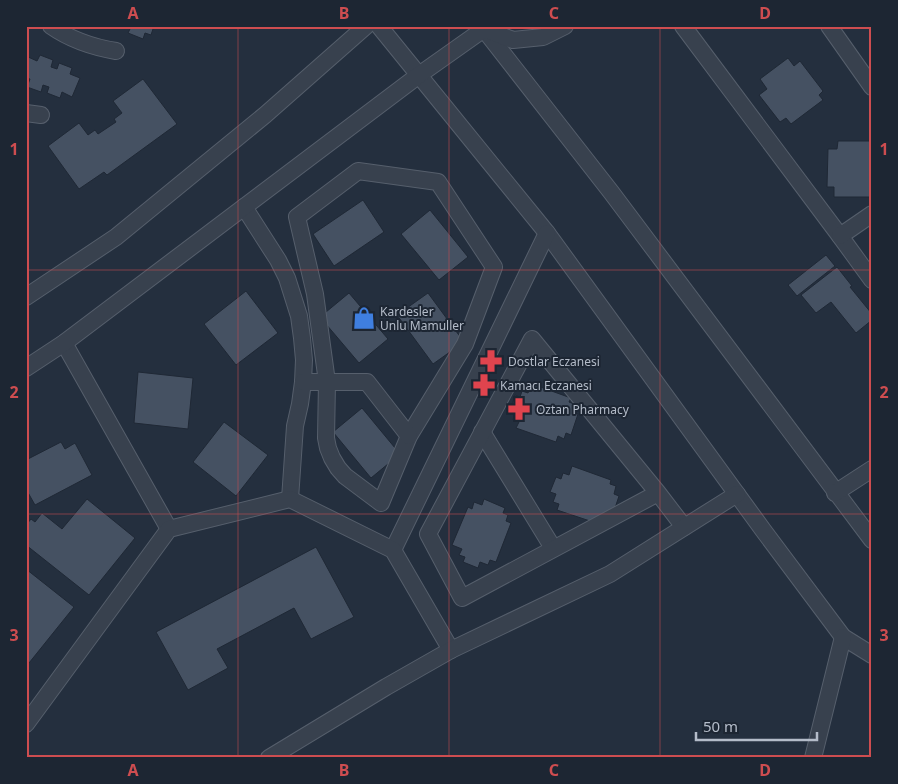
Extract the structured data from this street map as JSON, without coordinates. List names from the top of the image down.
{
  "places": {
    "shop": ["Kardesler Unlu Mamuller"],
    "pharmacy": ["Dostlar Eczanesi", "Kamacı Eczanesi", "Oztan Pharmacy"]
  },
  "scale_bar": "50 m",
  "grid": {
    "columns": [
      "A",
      "B",
      "C",
      "D"
    ],
    "rows": ["1", "2", "3"]
  }
}
